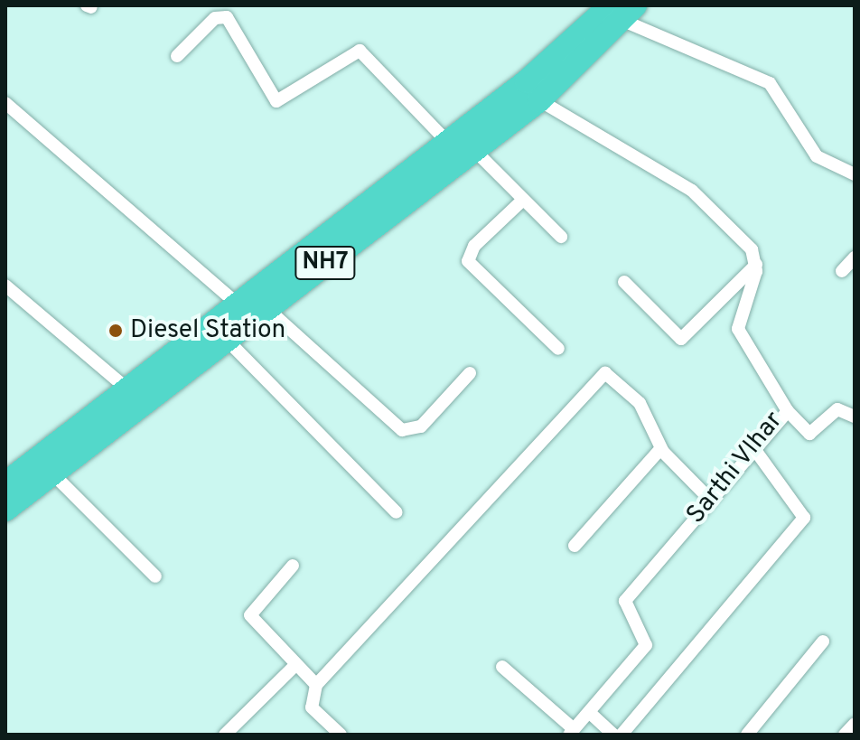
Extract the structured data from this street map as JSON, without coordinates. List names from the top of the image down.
{
  "streets": {
    "highway": ["NH7"],
    "street": ["Sarthi VIhar"]
  },
  "places": ["Diesel Station"]
}
